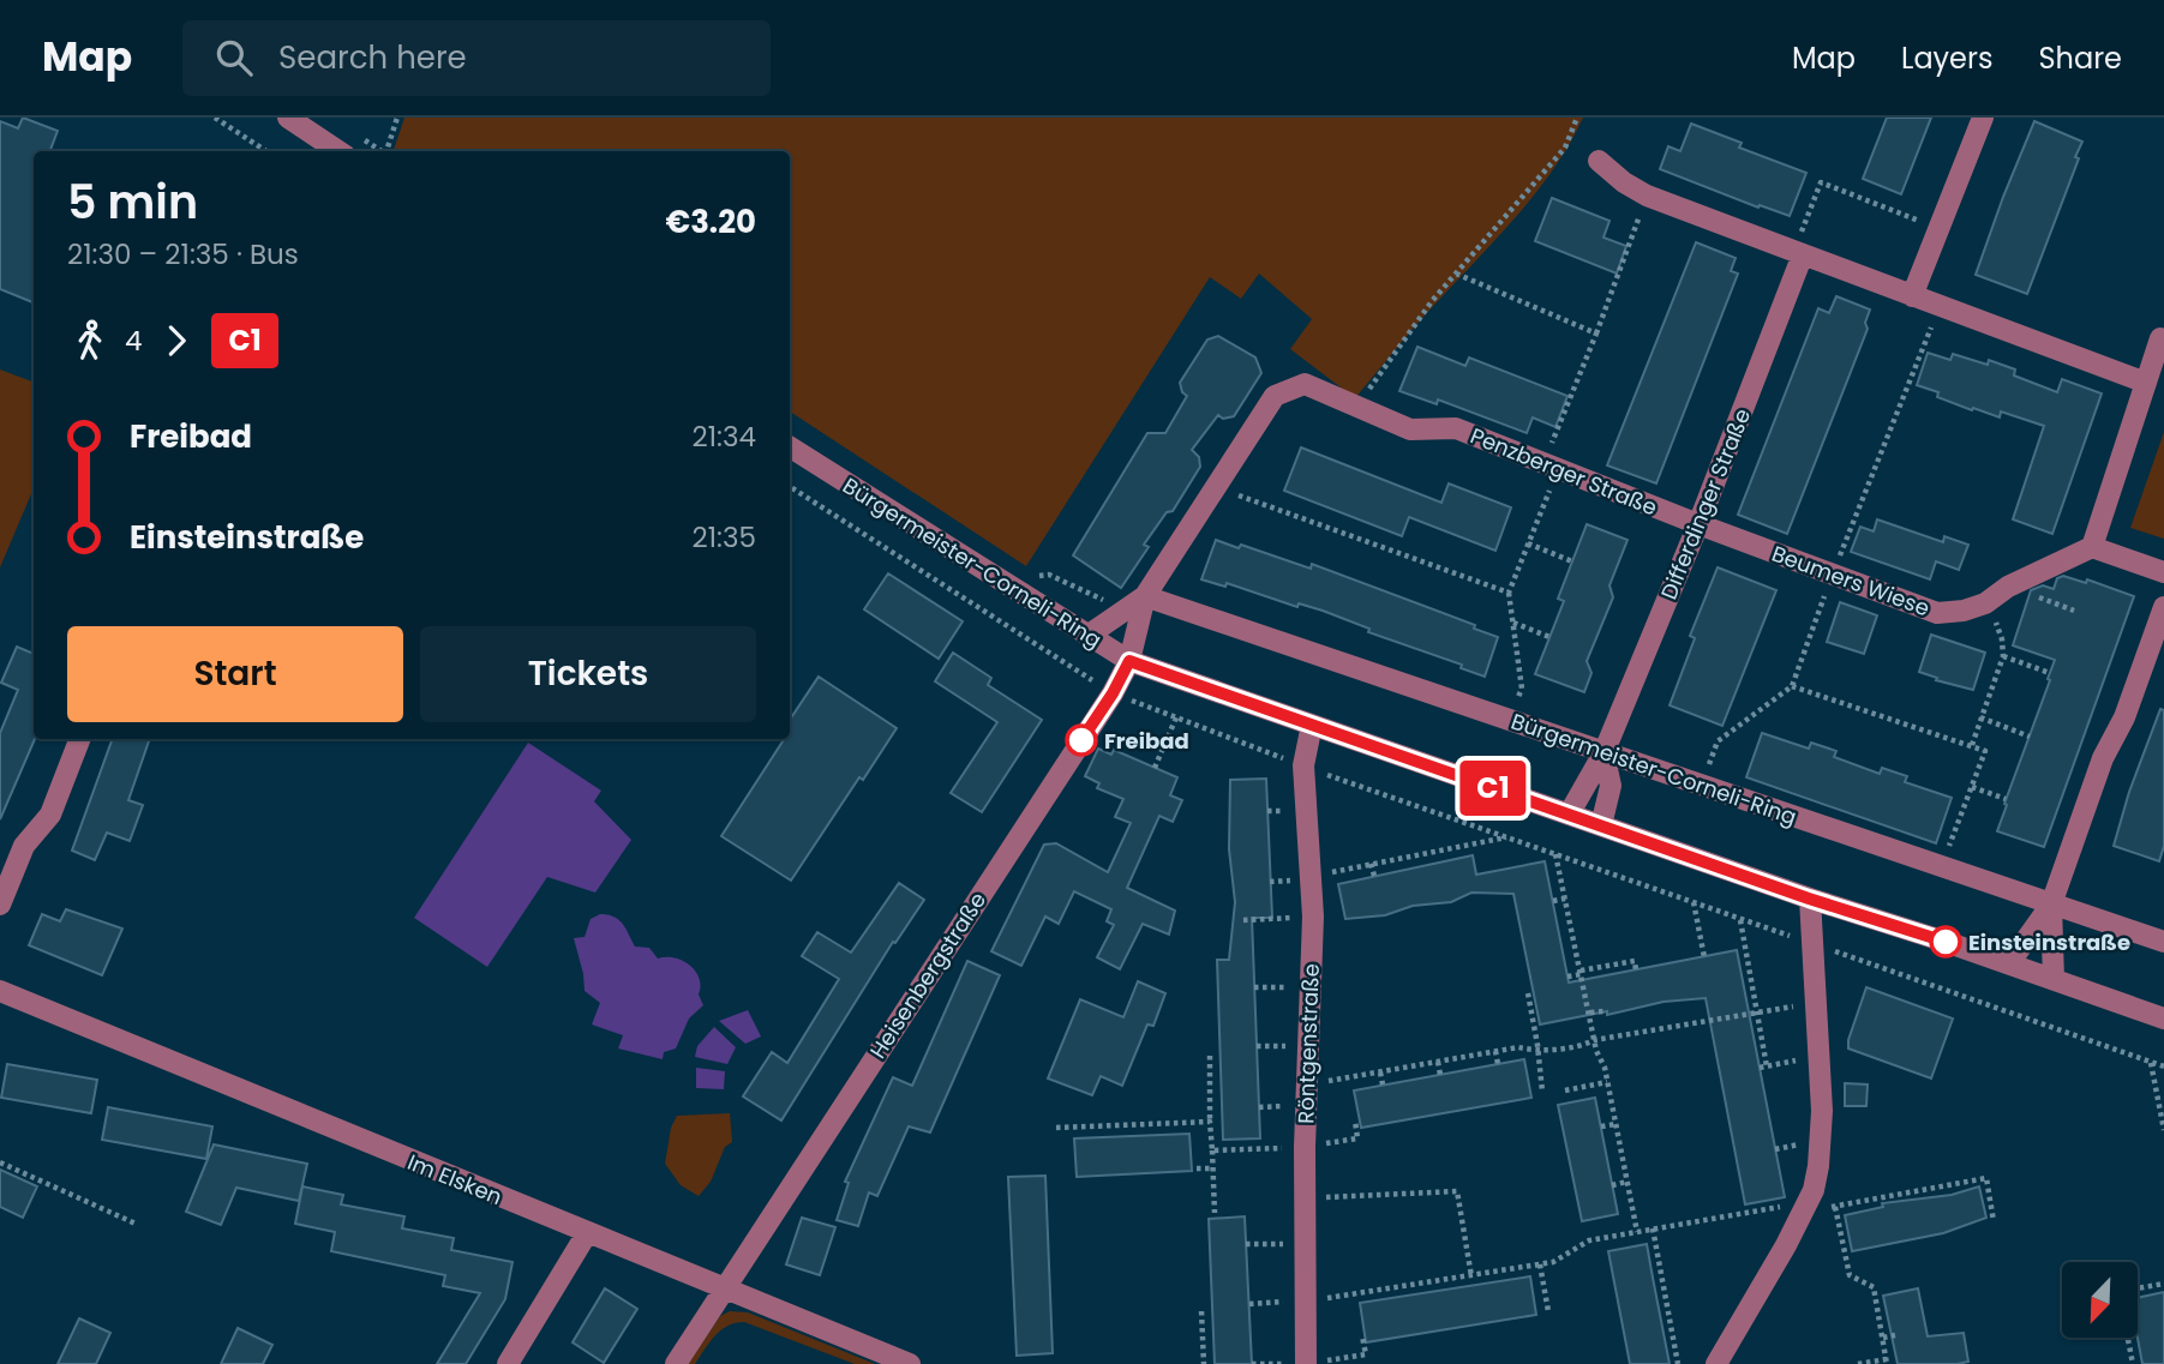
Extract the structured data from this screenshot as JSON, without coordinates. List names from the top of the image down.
{
  "streets": {
    "street": [
      "Penzberger Straße",
      "Differdinger Straße",
      "Bürgermeister-Corneli-Ring",
      "Beumers Wiese",
      "Heisenbergstraße",
      "Röntgenstraße",
      "Im Elsken"
    ]
  },
  "crossings": [
    ["Penzberger Straße", "Differdinger Straße"],
    ["Penzberger Straße", "Bürgermeister-Corneli-Ring"],
    ["Penzberger Straße", "Beumers Wiese"],
    ["Penzberger Straße", "Heisenbergstraße"],
    ["Differdinger Straße", "Bürgermeister-Corneli-Ring"],
    ["Differdinger Straße", "Beumers Wiese"],
    ["Bürgermeister-Corneli-Ring", "Heisenbergstraße"],
    ["Bürgermeister-Corneli-Ring", "Röntgenstraße"],
    ["Heisenbergstraße", "Im Elsken"]
  ],
  "places": ["Freibad", "Einsteinstraße"],
  "lines": ["bus line C1"],
  "north": "bottom left",
  "page": {
    "header": "Map",
    "search": "Search here",
    "nav": ["Map", "Layers", "Share"],
    "on_map": "C1",
    "heading": ["5 min", "21:30 – 21:35 · Bus", "€3.20"],
    "legs": ["4", "C1"],
    "list": [
      {
        "name": "Freibad",
        "value": "21:34"
      },
      {
        "name": "Einsteinstraße",
        "value": "21:35"
      }
    ],
    "buttons": ["Start", "Tickets"]
  }
}
